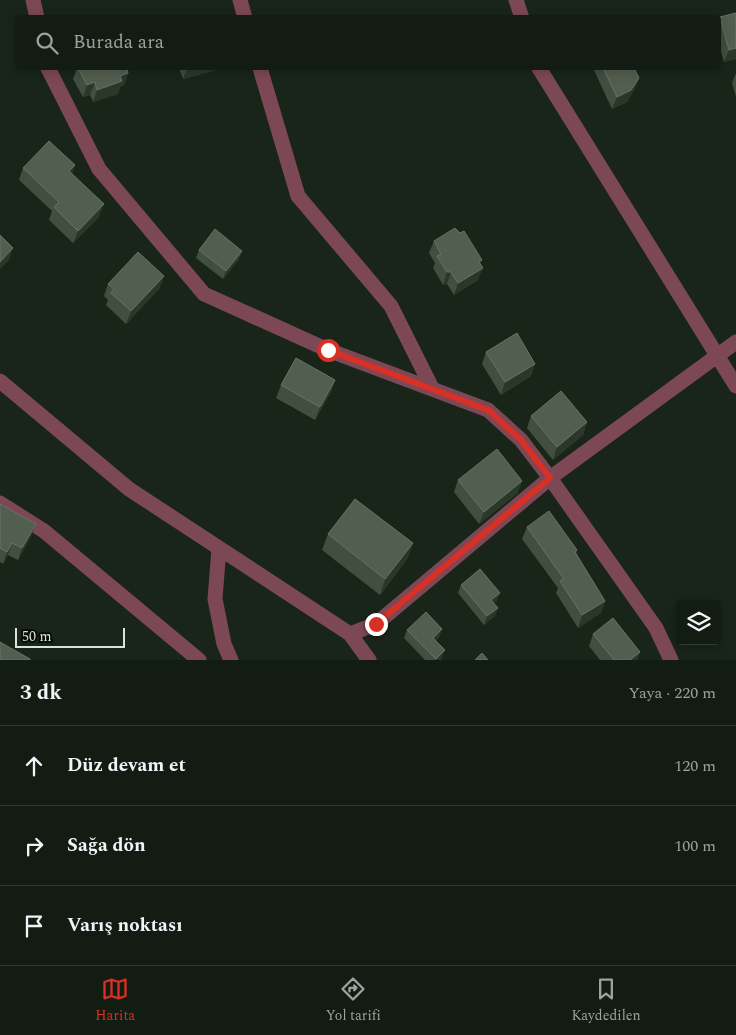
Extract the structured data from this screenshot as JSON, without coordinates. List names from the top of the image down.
{
  "scale_bar": "50 m",
  "page": {
    "search": "Burada ara",
    "scale": "50 m",
    "heading": ["3 dk", "Yaya · 220 m"],
    "list": [
      ["Düz devam et", "120 m"],
      ["Sağa dön", "100 m"],
      "Varış noktası"
    ],
    "nav": ["Harita", "Yol tarifi", "Kaydedilen"]
  }
}
